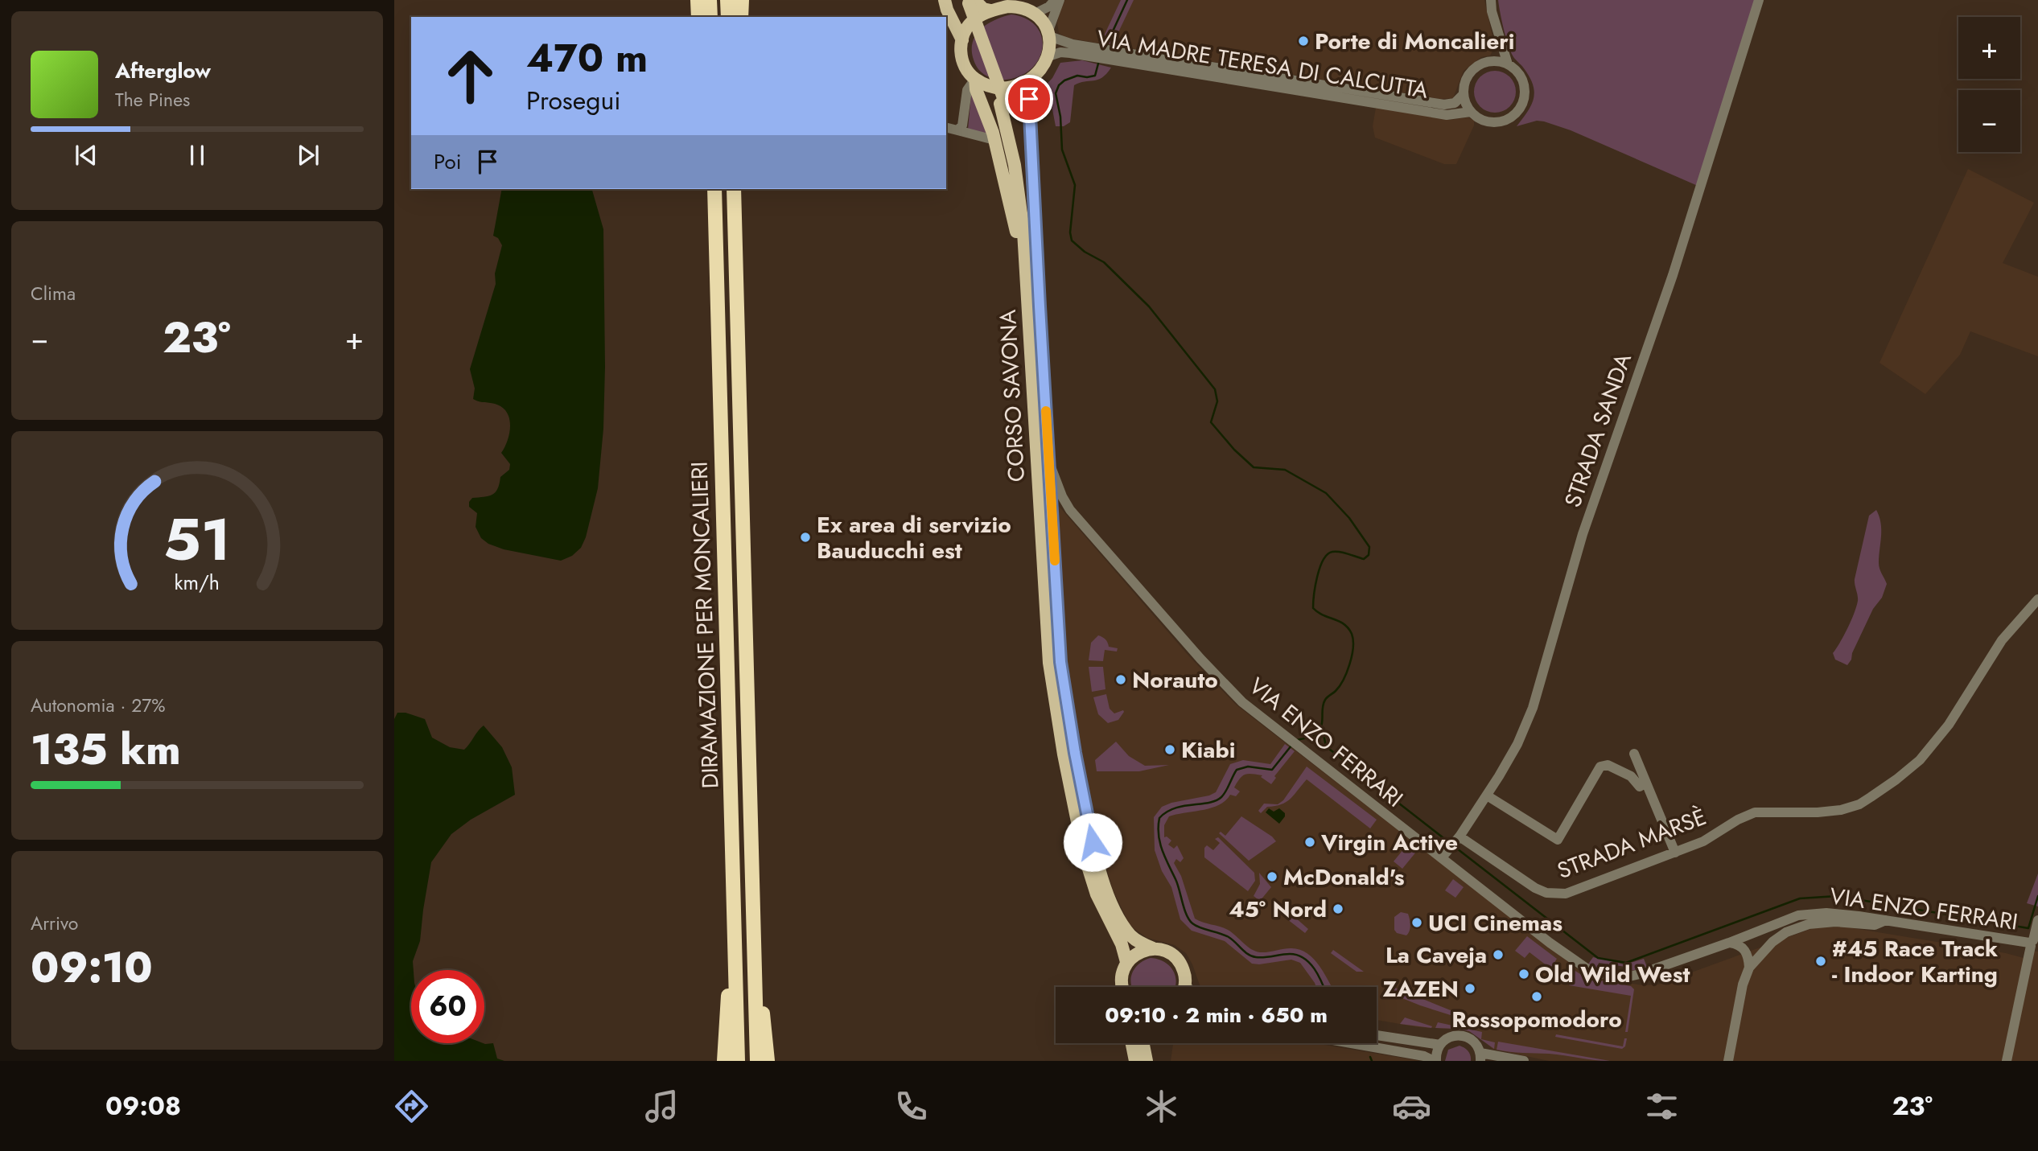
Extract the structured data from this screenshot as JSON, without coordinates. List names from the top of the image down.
{
  "streets": {
    "highway": ["DIRAMAZIONE PER MONCALIERI"],
    "main road": ["CORSO SAVONA"],
    "street": [
      "VIA MADRE TERESA DI CALCUTTA",
      "STRADA SANDA",
      "VIA ENZO FERRARI",
      "STRADA MARSÈ"
    ]
  },
  "crossings": [
    ["CORSO SAVONA", "VIA ENZO FERRARI"],
    ["STRADA SANDA", "VIA ENZO FERRARI"],
    ["STRADA SANDA", "STRADA MARSÈ"]
  ],
  "places": [
    "Porte di Moncalieri",
    "Ex area di servizio Bauducchi est",
    "Norauto",
    "Kiabi",
    "Virgin Active",
    "McDonald's",
    "45° Nord",
    "UCI Cinemas",
    "La Caveja",
    "#45 Race Track - Indoor Karting",
    "Old Wild West",
    "ZAZEN",
    "Rossopomodoro"
  ],
  "page": {
    "map_buttons": ["+", "−"],
    "turn": ["470 m", "Prosegui"],
    "song": ["Afterglow", "The Pines"],
    "then": "Poi",
    "tile": [
      "Clima",
      ["Autonomia · 27%", "135 km"],
      ["Arrivo", "09:10"]
    ],
    "heat": ["−", "23°", "+"],
    "limit": "60",
    "trip": "09:10 · 2 min · 650 m",
    "tabs": ["09:08", "23°"],
    "gauge": ["51", "km/h"]
  }
}
